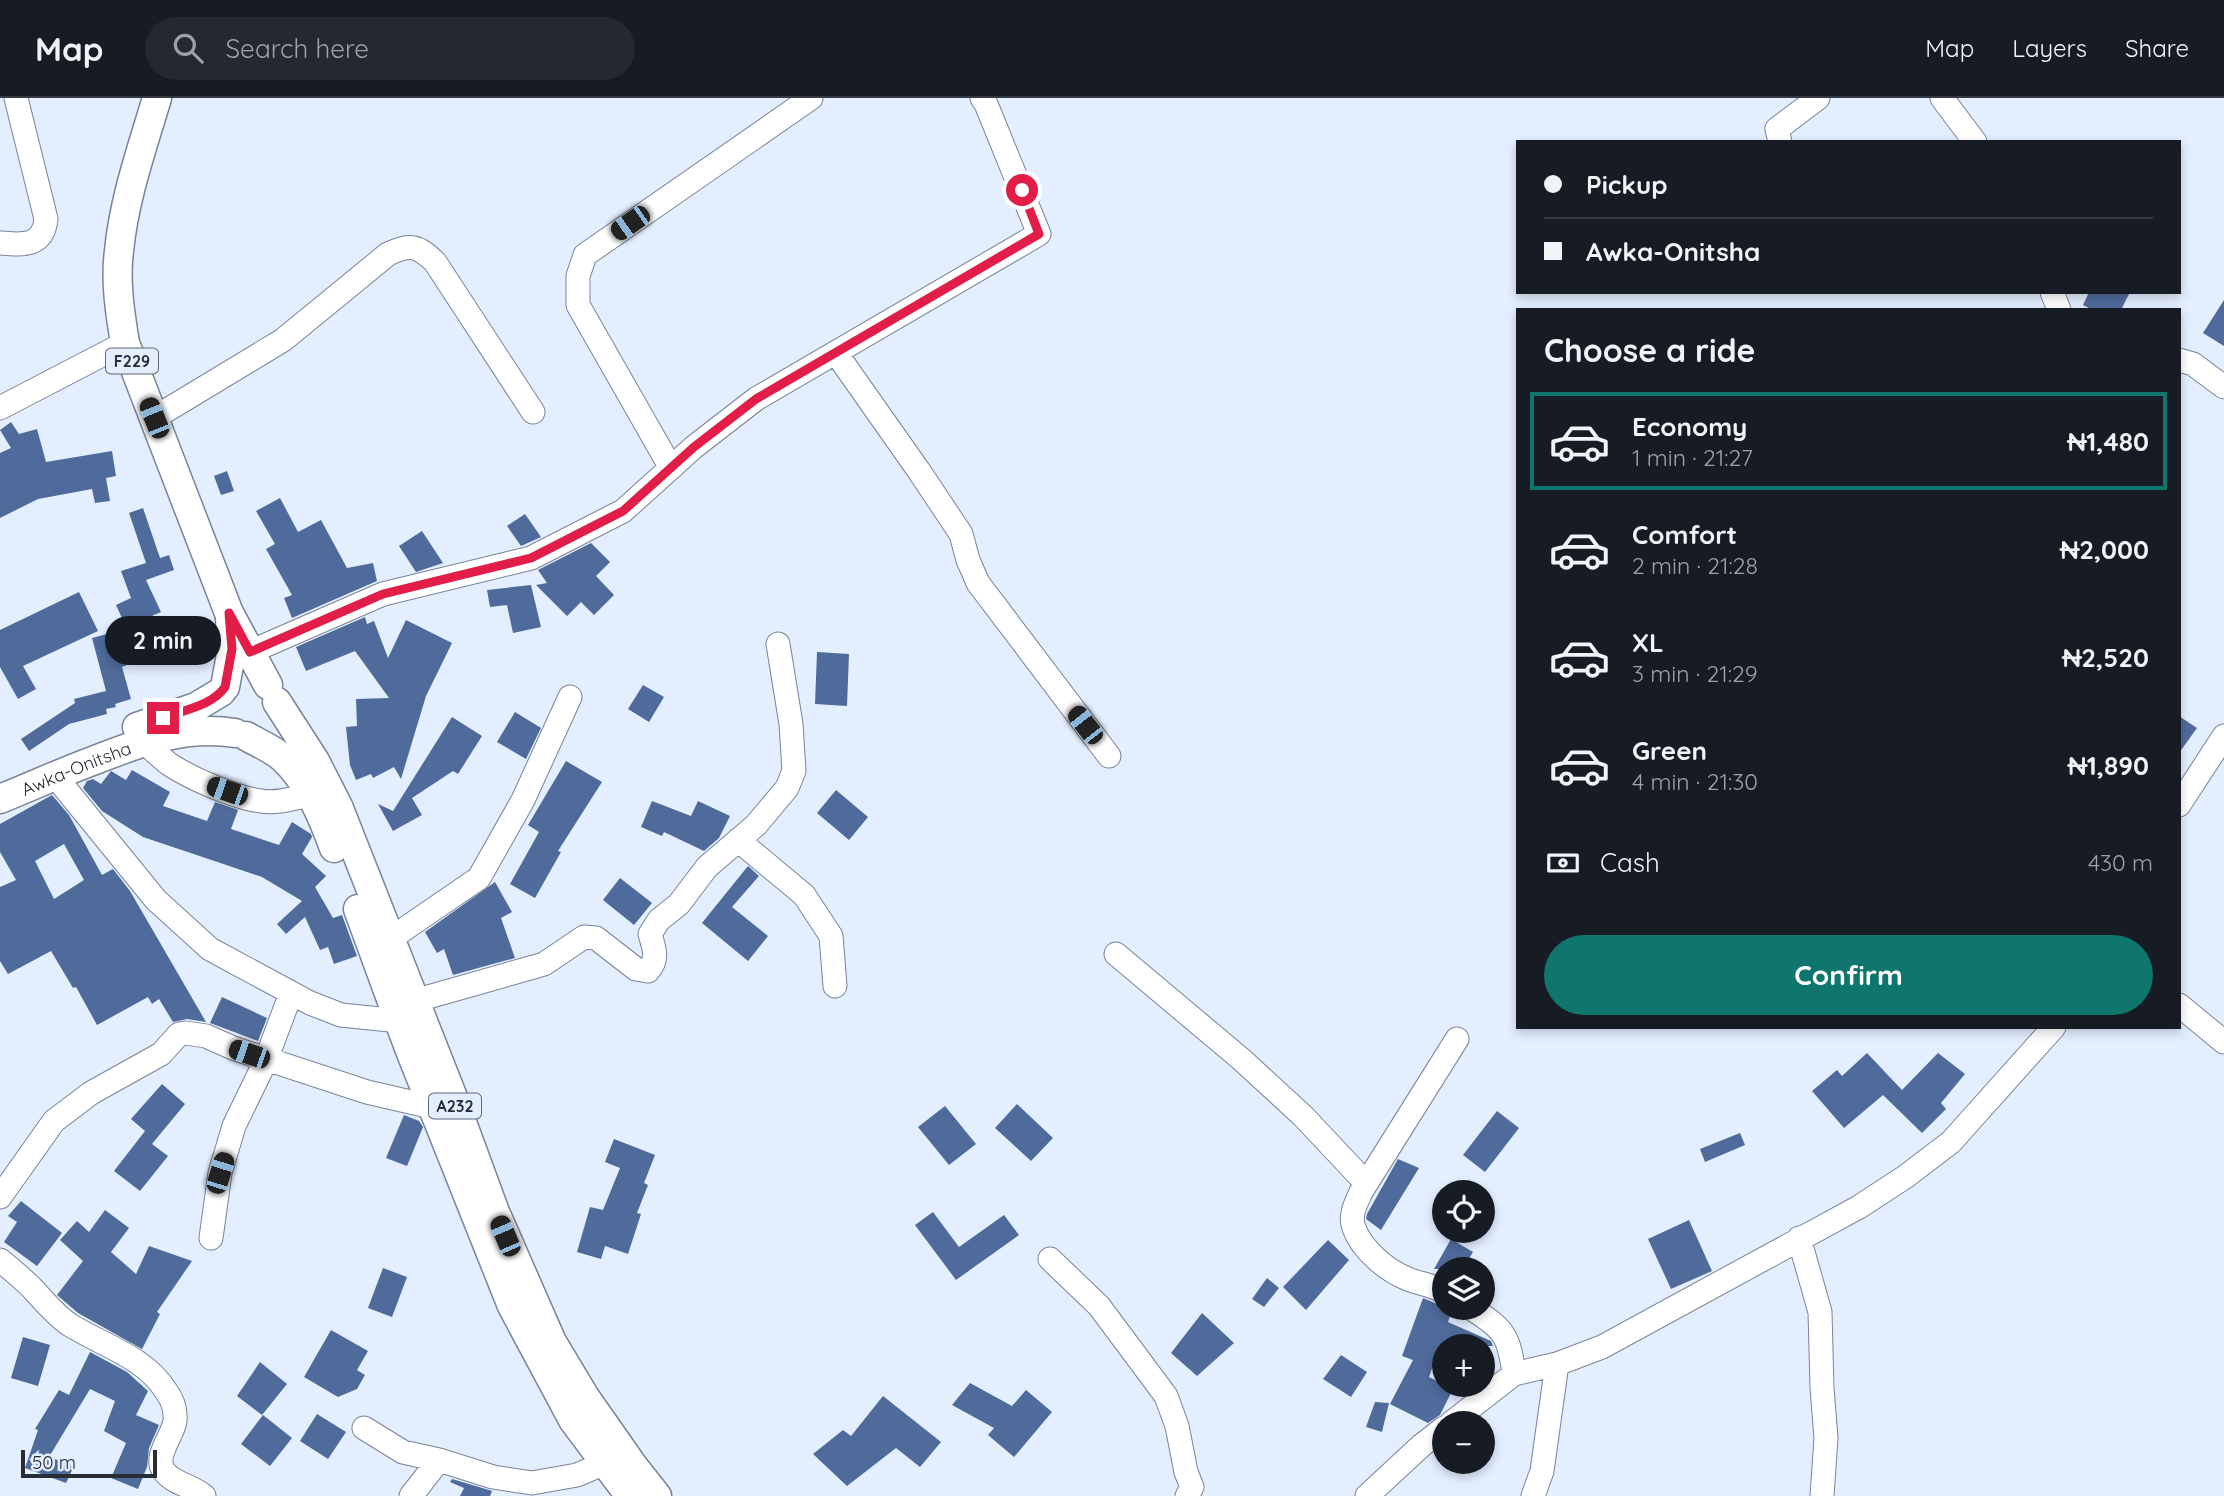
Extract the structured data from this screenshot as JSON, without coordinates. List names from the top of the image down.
{
  "streets": {
    "main road": ["F229", "Awka-Onitsha", "A232"]
  },
  "crossings": [
    ["F229", "Awka-Onitsha"],
    ["F229", "A232"],
    ["Awka-Onitsha", "A232"]
  ],
  "scale_bar": "50 m",
  "page": {
    "header": "Map",
    "search": "Search here",
    "nav": ["Map", "Layers", "Share"],
    "banner": ["Pickup", "Awka-Onitsha"],
    "heading": "Choose a ride",
    "list": [
      {
        "name": "Economy",
        "note": "1 min · 21:27",
        "value": "₦1,480"
      },
      {
        "name": "Comfort",
        "note": "2 min · 21:28",
        "value": "₦2,000"
      },
      {
        "name": "XL",
        "note": "3 min · 21:29",
        "value": "₦2,520"
      },
      {
        "name": "Green",
        "note": "4 min · 21:30",
        "value": "₦1,890"
      }
    ],
    "bubble": "2 min",
    "pay": ["Cash", "430 m"],
    "buttons": "Confirm",
    "map_buttons": ["+", "−"],
    "scale": "50 m"
  }
}
